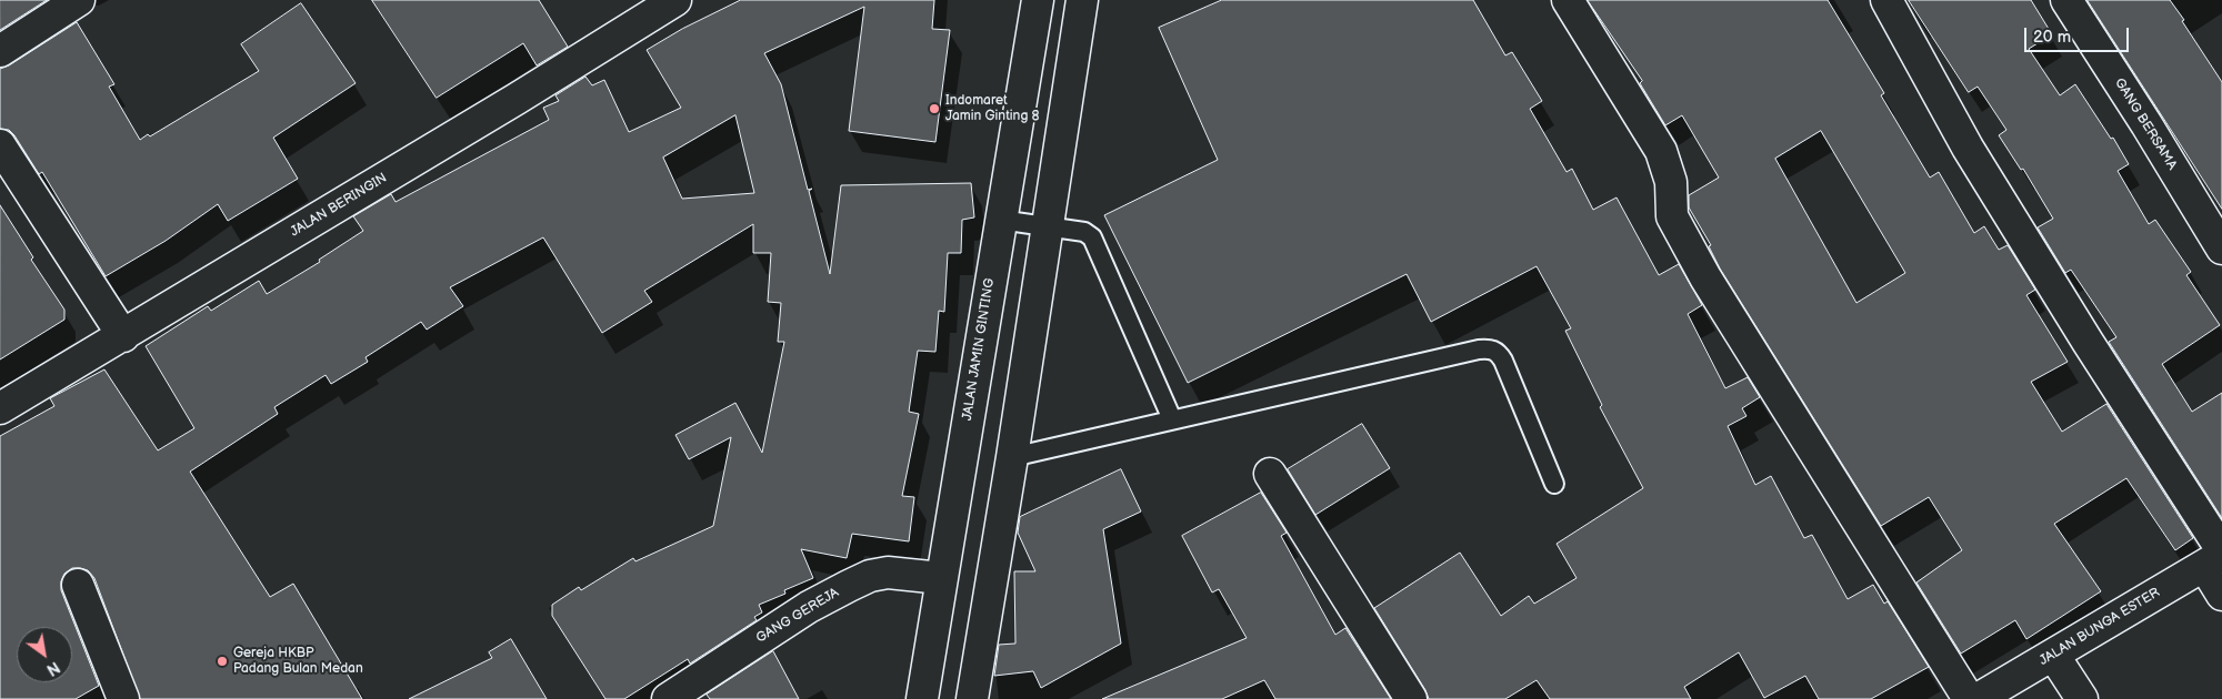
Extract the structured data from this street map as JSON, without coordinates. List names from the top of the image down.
{
  "streets": {
    "street": [
      "GANG BERSAMA",
      "JALAN BERINGIN",
      "JALAN JAMIN GINTING",
      "GANG GEREJA",
      "JALAN BUNGA ESTER"
    ]
  },
  "crossings": [
    ["JALAN JAMIN GINTING", "GANG GEREJA"]
  ],
  "places": ["Indomaret Jamin Ginting 8", "Gereja HKBP Padang Bulan Medan"],
  "scale_bar": "20 m",
  "north": "bottom right"
}
